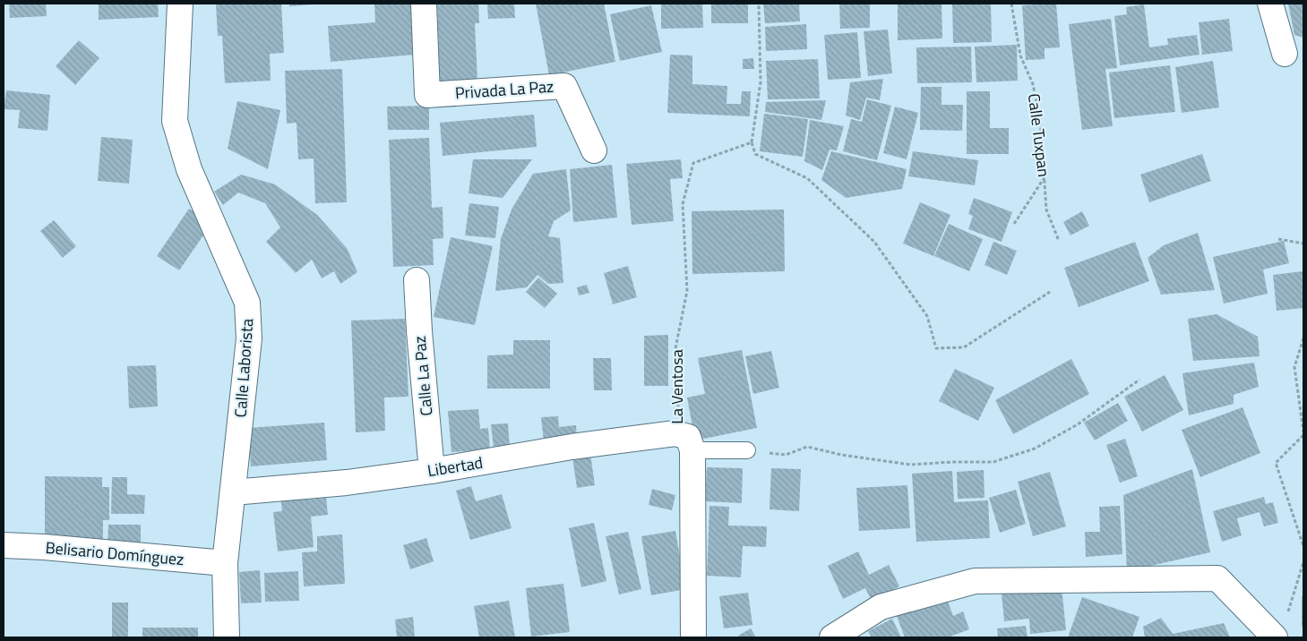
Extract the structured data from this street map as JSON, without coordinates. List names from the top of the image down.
{
  "streets": {
    "street": [
      "Privada La Paz",
      "Calle Laborista",
      "Calle La Paz",
      "Libertad",
      "Belisario Domínguez"
    ],
    "path": ["Calle Tuxpan", "La Ventosa"]
  },
  "crossings": [
    ["Calle Laborista", "Libertad"],
    ["Calle Laborista", "Belisario Domínguez"],
    ["Calle La Paz", "Libertad"],
    ["La Ventosa", "Libertad"]
  ]
}
